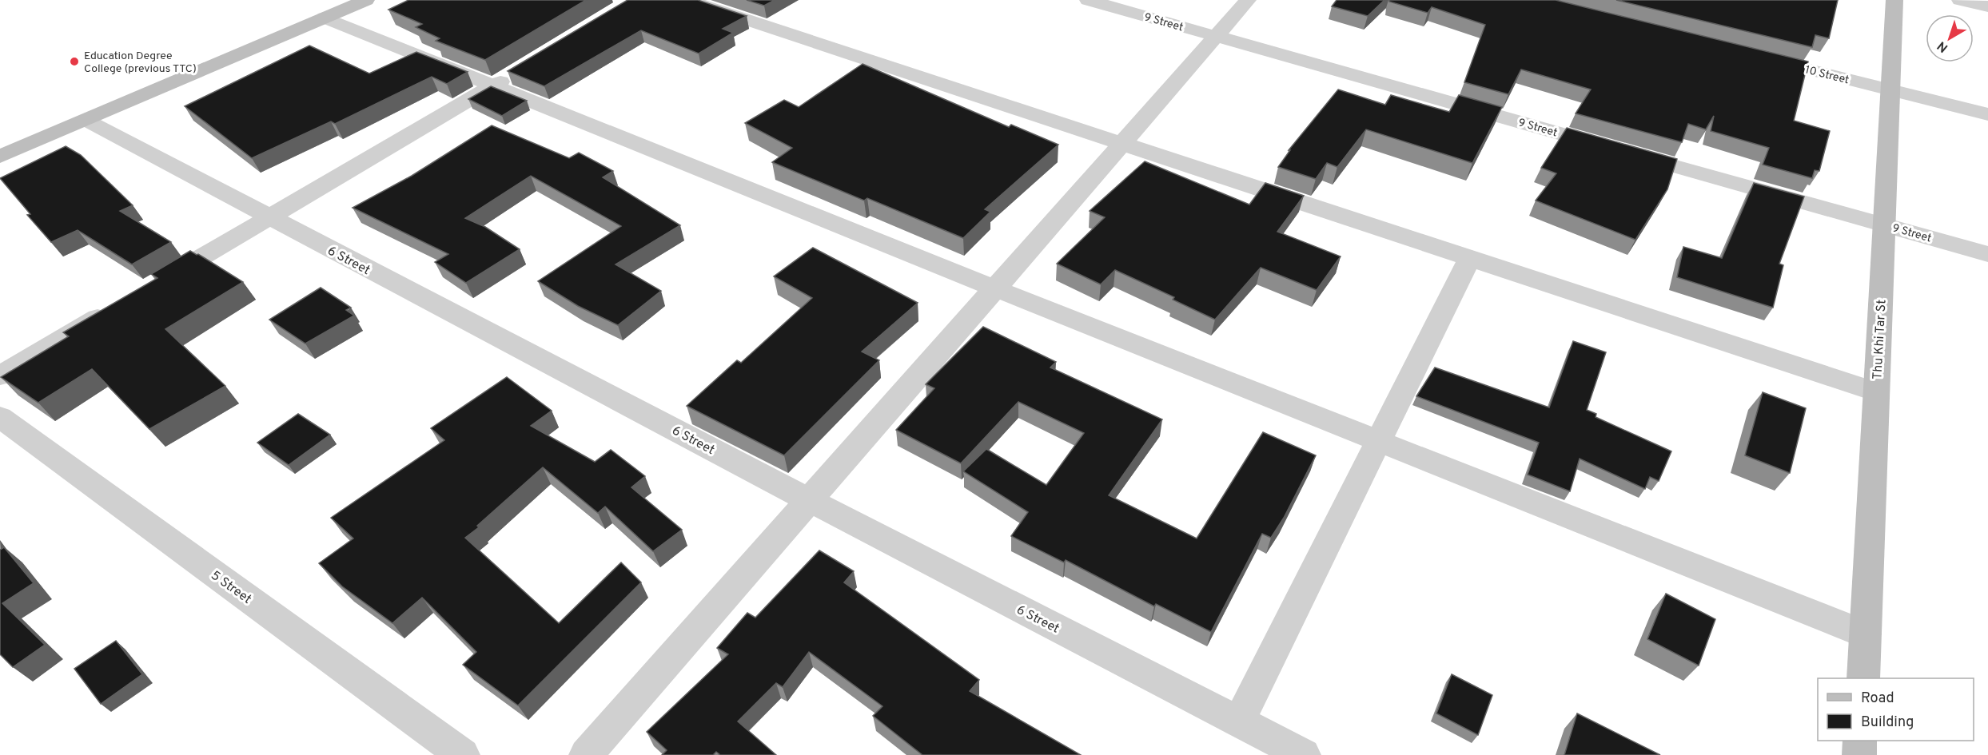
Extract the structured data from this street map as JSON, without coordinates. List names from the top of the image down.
{
  "streets": {
    "street": [
      "9 Street",
      "10 Street",
      "6 Street",
      "Thu Khi Tar St",
      "5 Street"
    ]
  },
  "crossings": [
    ["9 Street", "Thu Khi Tar St"],
    ["10 Street", "Thu Khi Tar St"]
  ],
  "places": ["Education Degree College (previous TTC)"],
  "legend": ["Road", "Building"],
  "north": "bottom left"
}
